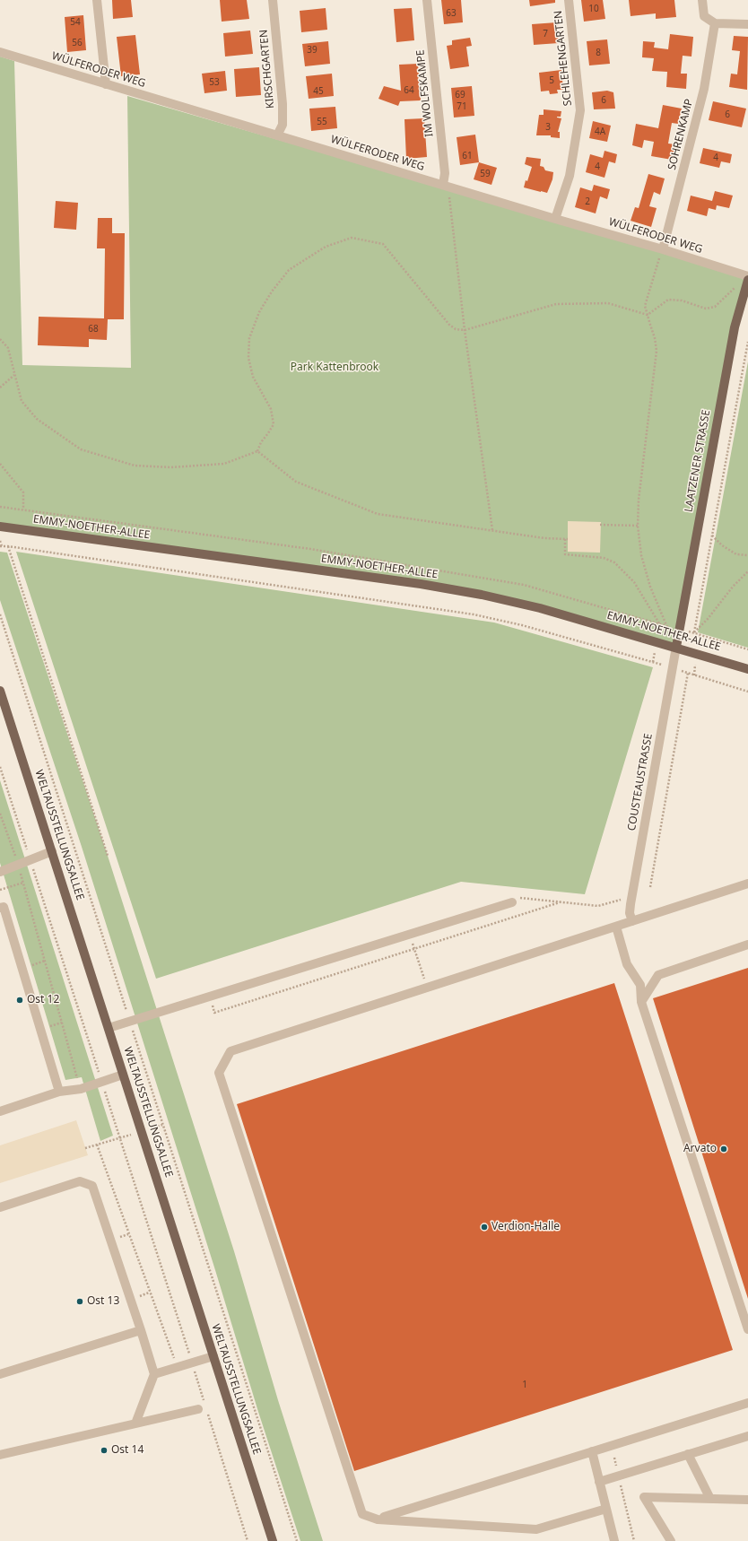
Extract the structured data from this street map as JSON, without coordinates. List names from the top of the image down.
{
  "streets": {
    "main road": ["LAATZENER STRASSE", "EMMY-NOETHER-ALLEE", "WELTAUSSTELLUNGSALLEE"],
    "street": [
      "SCHLEHENGARTEN",
      "KIRSCHGARTEN",
      "WÜLFERODER WEG",
      "IM WOLFSKAMPE",
      "SOHRENKAMP",
      "COUSTEAUSTRASSE"
    ]
  },
  "crossings": [
    ["SCHLEHENGARTEN", "WÜLFERODER WEG"],
    ["KIRSCHGARTEN", "WÜLFERODER WEG"],
    ["WÜLFERODER WEG", "IM WOLFSKAMPE"],
    ["WÜLFERODER WEG", "SOHRENKAMP"],
    ["LAATZENER STRASSE", "EMMY-NOETHER-ALLEE"],
    ["LAATZENER STRASSE", "COUSTEAUSTRASSE"],
    ["EMMY-NOETHER-ALLEE", "COUSTEAUSTRASSE"]
  ],
  "parks": ["Park Kattenbrook"],
  "places": [
    "Ost 12",
    "Arvato",
    "Verdion-Halle",
    "Ost 13",
    "Ost 14"
  ],
  "house_numbers": [
    "10",
    "63",
    "54",
    "7",
    "56",
    "39",
    "8",
    "5",
    "53",
    "64",
    "45",
    "69",
    "6",
    "71",
    "6",
    "55",
    "3",
    "4A",
    "61",
    "4",
    "4",
    "59",
    "2",
    "68",
    "1"
  ]
}
